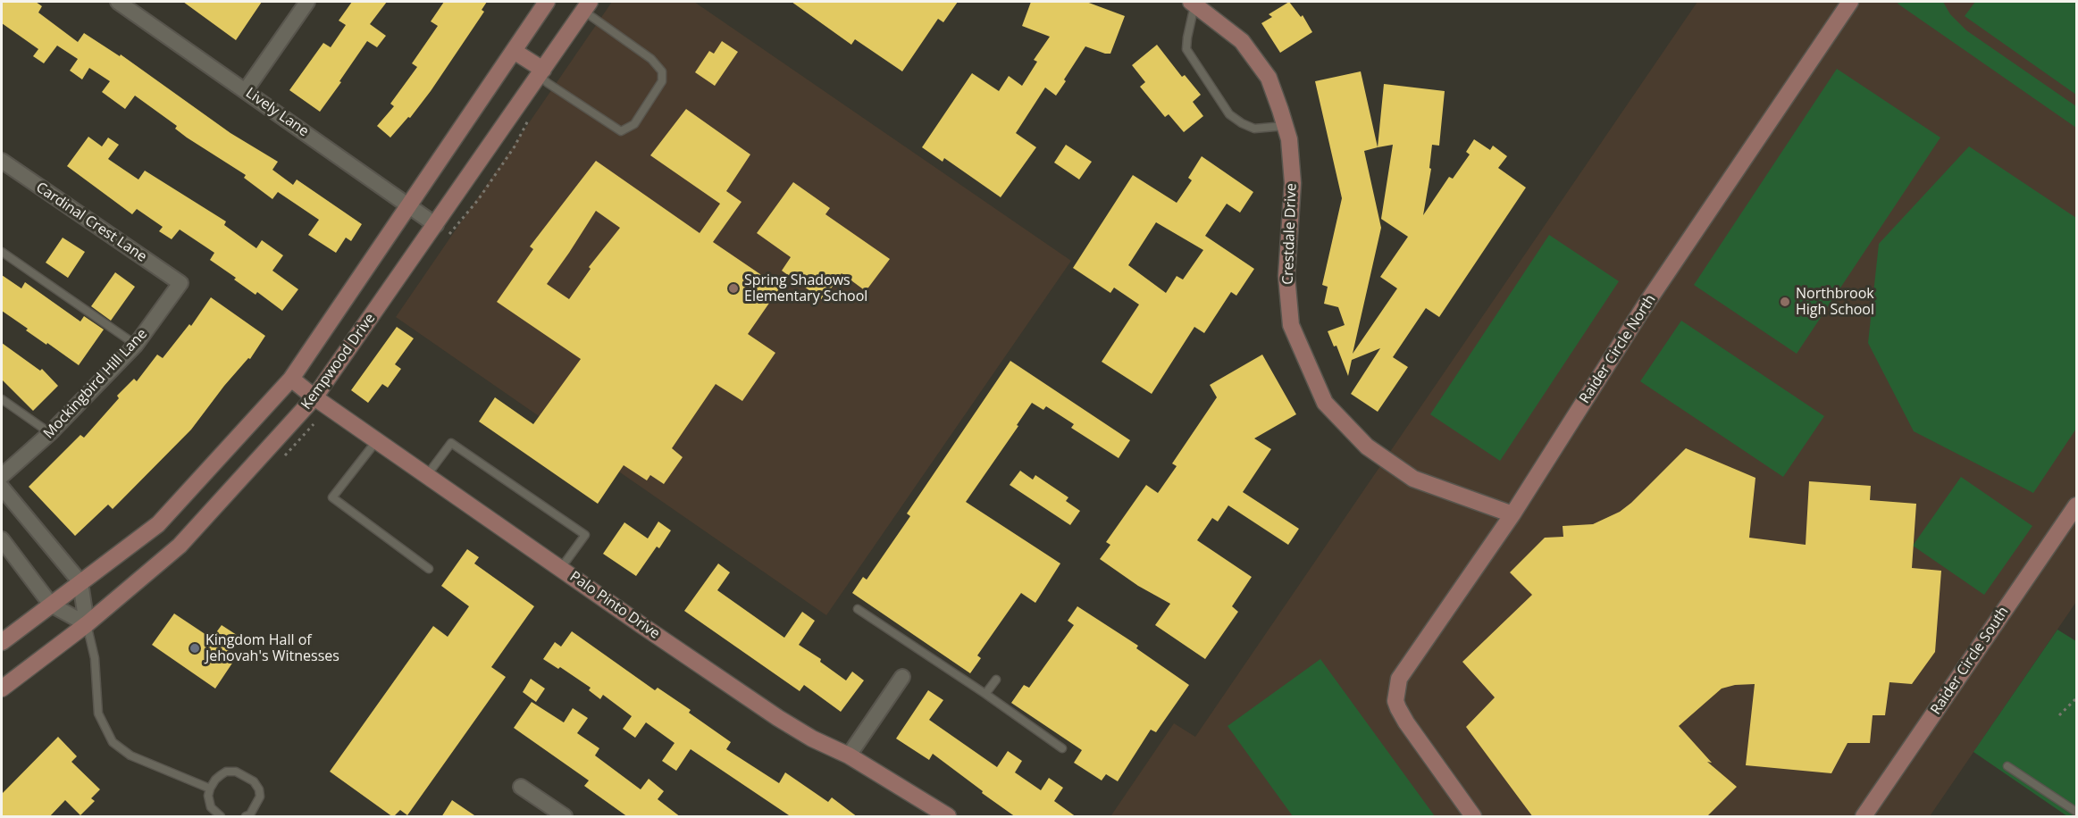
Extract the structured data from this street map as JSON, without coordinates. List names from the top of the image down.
{
  "streets": {
    "street": [
      "Lively Lane",
      "Cardinal Crest Lane",
      "Crestdale Drive",
      "Raider Circle North",
      "Kempwood Drive",
      "Mockingbird Hill Lane",
      "Palo Pinto Drive",
      "Raider Circle South"
    ]
  },
  "crossings": [
    ["Lively Lane", "Kempwood Drive"],
    ["Cardinal Crest Lane", "Mockingbird Hill Lane"],
    ["Crestdale Drive", "Raider Circle North"],
    ["Kempwood Drive", "Palo Pinto Drive"]
  ],
  "places": ["Spring Shadows Elementary School", "Northbrook High School", "Kingdom Hall of Jehovah's Witnesses"]
}
